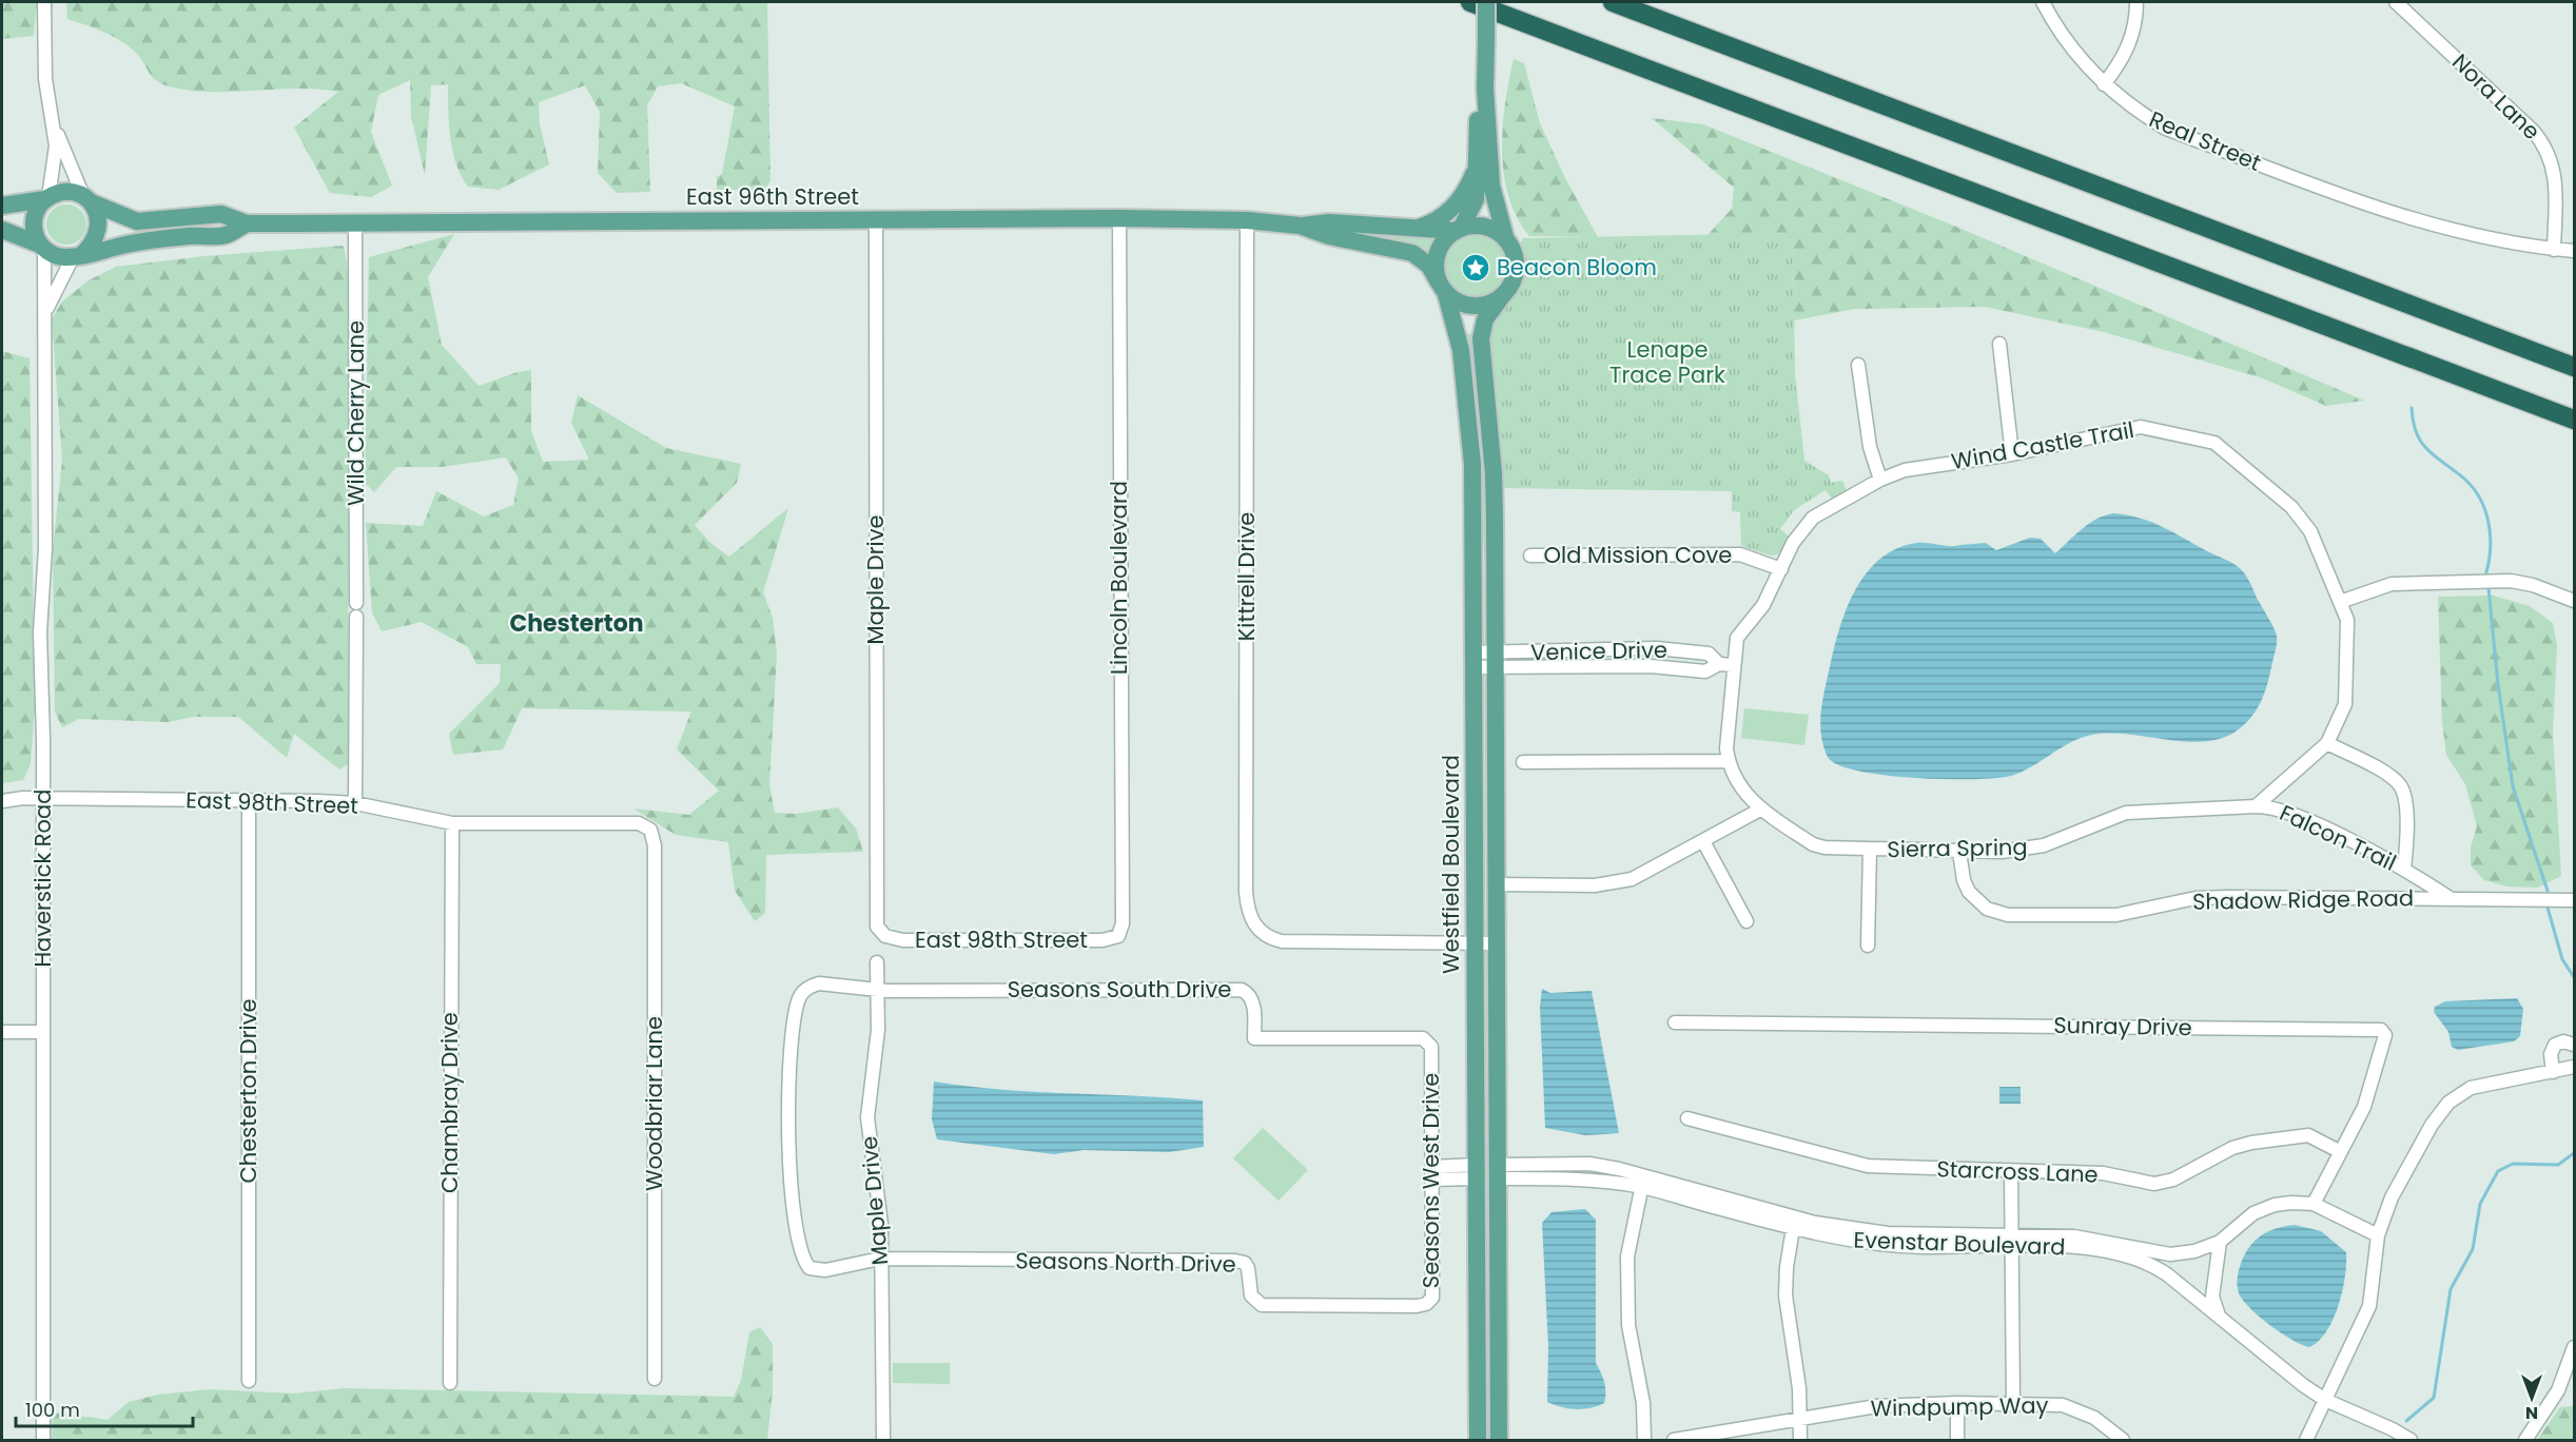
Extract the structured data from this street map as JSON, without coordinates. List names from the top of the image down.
{
  "streets": {
    "main road": ["East 96th Street", "Westfield Boulevard"],
    "street": [
      "Nora Lane",
      "Real Street",
      "Wild Cherry Lane",
      "Wind Castle Trail",
      "Old Mission Cove",
      "Kittrell Drive",
      "Lincoln Boulevard",
      "Maple Drive",
      "Venice Drive",
      "East 98th Street",
      "Falcon Trail",
      "Sierra Spring",
      "Haverstick Road",
      "Shadow Ridge Road",
      "Seasons South Drive",
      "Sunray Drive",
      "Chesterton Drive",
      "Chambray Drive",
      "Woodbriar Lane",
      "Starcross Lane",
      "Seasons West Drive",
      "Evenstar Boulevard",
      "Seasons North Drive",
      "Windpump Way"
    ]
  },
  "crossings": [
    ["Nora Lane", "Real Street"],
    ["East 96th Street", "Wild Cherry Lane"],
    ["East 96th Street", "Kittrell Drive"],
    ["East 96th Street", "Lincoln Boulevard"],
    ["East 96th Street", "Maple Drive"],
    ["East 96th Street", "Westfield Boulevard"],
    ["East 96th Street", "Haverstick Road"],
    ["Wind Castle Trail", "Old Mission Cove"],
    ["Wind Castle Trail", "Venice Drive"],
    ["Wind Castle Trail", "Sierra Spring"],
    ["Kittrell Drive", "Westfield Boulevard"],
    ["Lincoln Boulevard", "East 98th Street"],
    ["Maple Drive", "East 98th Street"],
    ["Maple Drive", "Seasons South Drive"],
    ["Maple Drive", "Seasons North Drive"],
    ["Venice Drive", "Sierra Spring"],
    ["Venice Drive", "Westfield Boulevard"],
    ["East 98th Street", "Haverstick Road"],
    ["East 98th Street", "Chesterton Drive"],
    ["East 98th Street", "Chambray Drive"],
    ["East 98th Street", "Woodbriar Lane"],
    ["Falcon Trail", "Sierra Spring"],
    ["Falcon Trail", "Shadow Ridge Road"],
    ["Sierra Spring", "Shadow Ridge Road"],
    ["Westfield Boulevard", "Evenstar Boulevard"],
    ["Seasons South Drive", "Seasons West Drive"],
    ["Sunray Drive", "Starcross Lane"],
    ["Sunray Drive", "Evenstar Boulevard"],
    ["Seasons West Drive", "Seasons North Drive"]
  ],
  "districts": ["Chesterton"],
  "parks": ["Lenape Trace Park"],
  "places": {
    "place": ["Beacon Bloom"]
  },
  "scale_bar": "100 m",
  "north": "bottom"
}
